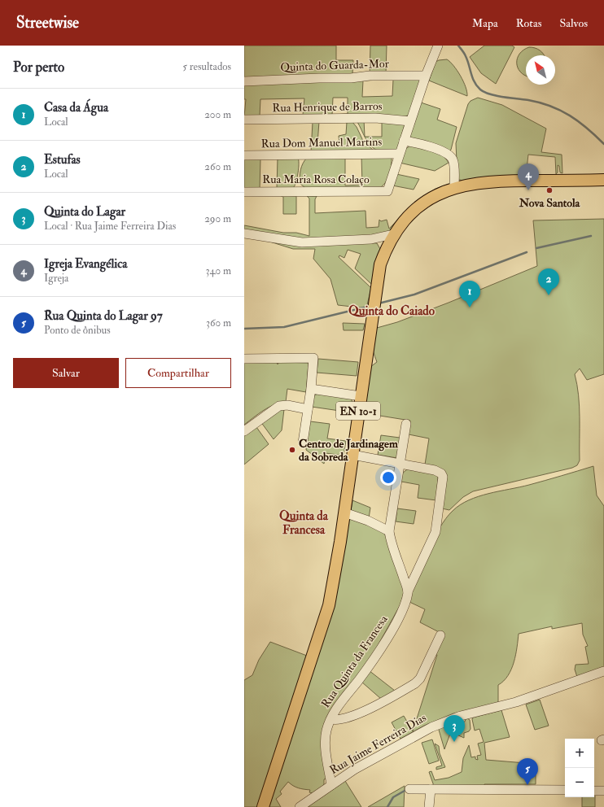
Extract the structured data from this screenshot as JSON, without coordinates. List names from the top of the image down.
{
  "streets": {
    "main road": ["EN 10-1"],
    "street": [
      "Quinta do Guarda-Mor",
      "Rua Henrique de Barros",
      "Rua Dom Manuel Martins",
      "Rua Maria Rosa Colaço",
      "Rua Quinta da Francesa",
      "Rua Jaime Ferreira Dias"
    ]
  },
  "crossings": [
    ["Rua Dom Manuel Martins", "Rua Maria Rosa Colaço"],
    ["EN 10-1", "Rua Quinta da Francesa"],
    ["Rua Quinta da Francesa", "Rua Jaime Ferreira Dias"]
  ],
  "districts": ["Quinta do Caiado", "Quinta da Francesa"],
  "places": ["Nova Santola", "Centro de Jardinagem da Sobreda"],
  "north": "top left",
  "page": {
    "header": "Streetwise",
    "nav": ["Mapa", "Rotas", "Salvos"],
    "heading": ["Por perto", "5 resultados"],
    "list": [
      {
        "mark": "1",
        "name": "Casa da Água",
        "note": "Local",
        "value": "200 m"
      },
      {
        "mark": "2",
        "name": "Estufas",
        "note": "Local",
        "value": "260 m"
      },
      {
        "mark": "3",
        "name": "Quinta do Lagar",
        "note": "Local · Rua Jaime Ferreira Dias",
        "value": "290 m"
      },
      {
        "mark": "4",
        "name": "Igreja Evangélica",
        "note": "Igreja",
        "value": "340 m"
      },
      {
        "mark": "5",
        "name": "Rua Quinta do Lagar 97",
        "note": "Ponto de ônibus",
        "value": "360 m"
      }
    ],
    "pins": [
      "4",
      "2",
      "1",
      "3",
      "5"
    ],
    "buttons": ["Salvar", "Compartilhar"],
    "map_buttons": ["+", "−"]
  }
}
